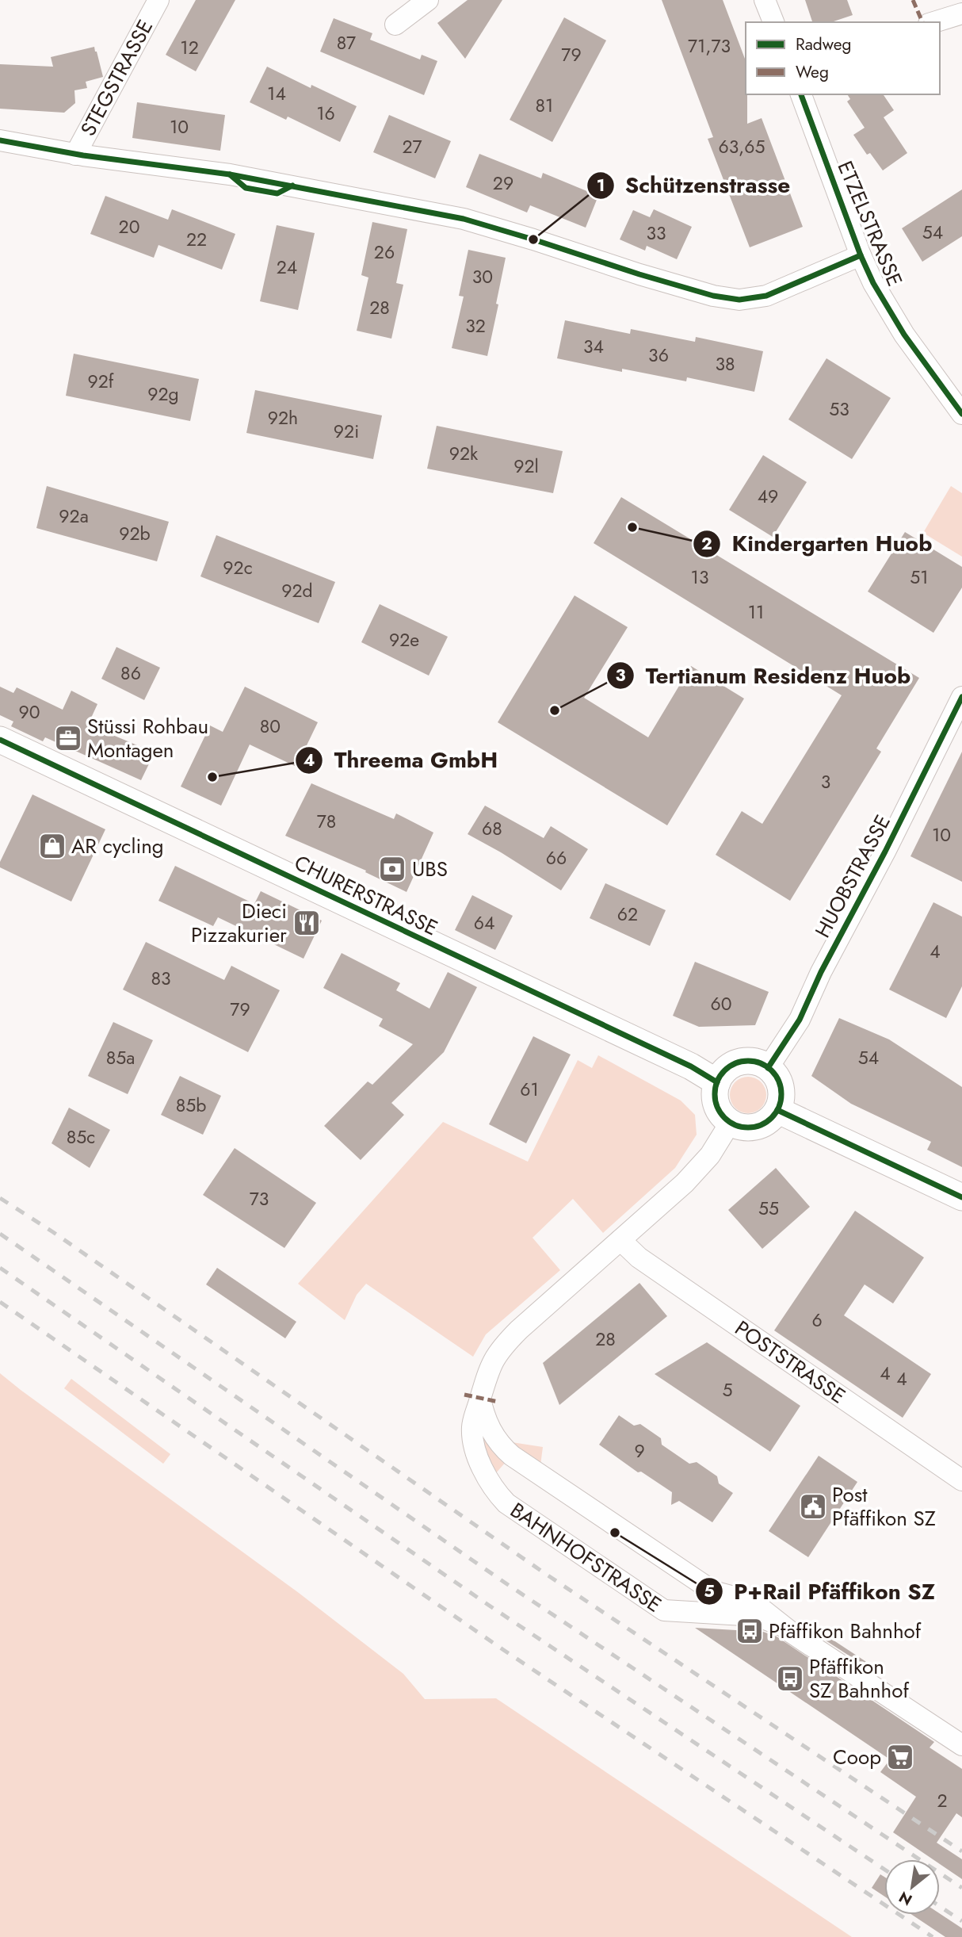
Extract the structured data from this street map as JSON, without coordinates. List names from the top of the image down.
{
  "streets": {
    "main road": ["CHURERSTRASSE"],
    "street": [
      "STEGSTRASSE",
      "ETZELSTRASSE",
      "HUOBSTRASSE",
      "POSTSTRASSE",
      "BAHNHOFSTRASSE"
    ]
  },
  "crossings": [
    ["HUOBSTRASSE", "CHURERSTRASSE"],
    ["HUOBSTRASSE", "BAHNHOFSTRASSE"],
    ["CHURERSTRASSE", "BAHNHOFSTRASSE"],
    ["POSTSTRASSE", "BAHNHOFSTRASSE"]
  ],
  "places": {
    "other": [
      "Schützenstrasse",
      "Kindergarten Huob",
      "Tertianum Residenz Huob",
      "Threema GmbH",
      "P+Rail Pfäffikon SZ"
    ],
    "office": ["Stüssi Rohbau Montagen"],
    "shop": ["AR cycling"],
    "bank": ["UBS"],
    "restaurant": ["Dieci Pizzakurier"],
    "public building": ["Post Pfäffikon SZ"],
    "bus stop": ["Pfäffikon Bahnhof", "Pfäffikon SZ Bahnhof"],
    "supermarket": ["Coop"]
  },
  "house_numbers": [
    "87",
    "71,73",
    "12",
    "79",
    "14",
    "81",
    "16",
    "10",
    "27",
    "63,65",
    "29",
    "20",
    "54",
    "33",
    "22",
    "26",
    "24",
    "30",
    "28",
    "32",
    "34",
    "36",
    "38",
    "92f",
    "92g",
    "53",
    "92h",
    "92i",
    "92k",
    "92l",
    "49",
    "92a",
    "92b",
    "92c",
    "13",
    "51",
    "92d",
    "11",
    "92e",
    "86",
    "90",
    "80",
    "3",
    "78",
    "68",
    "10",
    "66",
    "62",
    "64",
    "4",
    "83",
    "60",
    "79",
    "85a",
    "54",
    "61",
    "85b",
    "85c",
    "73",
    "55",
    "6",
    "28",
    "4",
    "4",
    "5",
    "9",
    "2"
  ],
  "legend": ["Radweg", "Weg"],
  "north": "bottom left"
}
